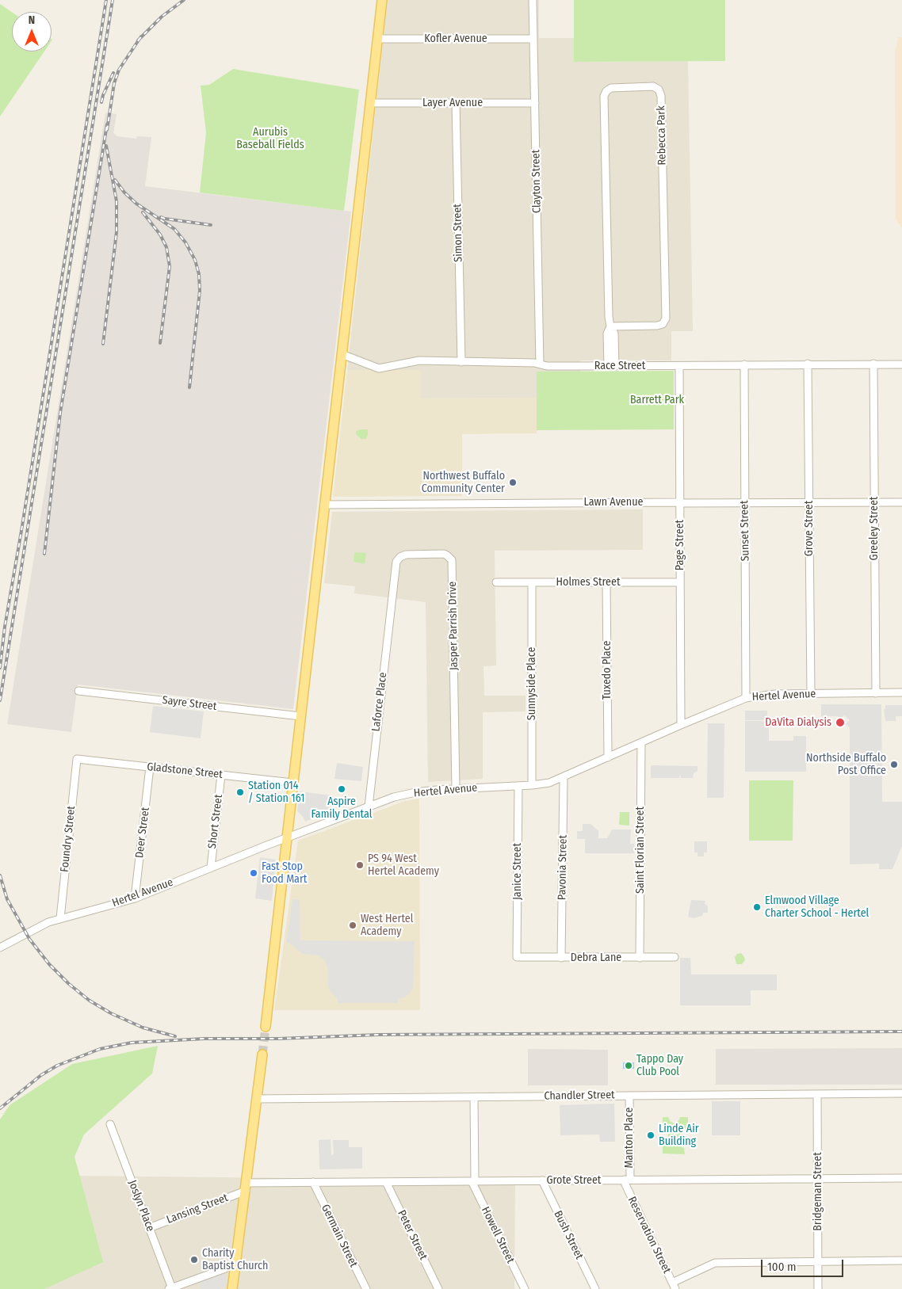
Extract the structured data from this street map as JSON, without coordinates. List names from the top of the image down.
{
  "streets": {
    "street": [
      "Kofler Avenue",
      "Layer Avenue",
      "Rebecca Park",
      "Clayton Street",
      "Simon Street",
      "Race Street",
      "Lawn Avenue",
      "Grove Street",
      "Greeley Street",
      "Sunset Street",
      "Page Street",
      "Holmes Street",
      "Jasper Parrish Drive",
      "Tuxedo Place",
      "Sunnyside Place",
      "Hertel Avenue",
      "Laforce Place",
      "Sayre Street",
      "Gladstone Street",
      "Short Street",
      "Deer Street",
      "Foundry Street",
      "Saint Florian Street",
      "Pavonia Street",
      "Janice Street",
      "Debra Lane",
      "Chandler Street",
      "Manton Place",
      "Grote Street",
      "Bridgeman Street",
      "Joslyn Place",
      "Lansing Street",
      "Peter Street",
      "Howell Street",
      "Bush Street",
      "Reservation Street",
      "Germain Street"
    ]
  },
  "crossings": [
    ["Kofler Avenue", "Clayton Street"],
    ["Layer Avenue", "Clayton Street"],
    ["Layer Avenue", "Simon Street"],
    ["Rebecca Park", "Race Street"],
    ["Clayton Street", "Race Street"],
    ["Simon Street", "Race Street"],
    ["Race Street", "Grove Street"],
    ["Race Street", "Greeley Street"],
    ["Race Street", "Sunset Street"],
    ["Race Street", "Page Street"],
    ["Lawn Avenue", "Grove Street"],
    ["Lawn Avenue", "Greeley Street"],
    ["Lawn Avenue", "Sunset Street"],
    ["Lawn Avenue", "Page Street"],
    ["Grove Street", "Hertel Avenue"],
    ["Greeley Street", "Hertel Avenue"],
    ["Sunset Street", "Hertel Avenue"],
    ["Page Street", "Holmes Street"],
    ["Page Street", "Hertel Avenue"],
    ["Holmes Street", "Tuxedo Place"],
    ["Holmes Street", "Sunnyside Place"],
    ["Jasper Parrish Drive", "Hertel Avenue"],
    ["Jasper Parrish Drive", "Laforce Place"],
    ["Tuxedo Place", "Hertel Avenue"],
    ["Sunnyside Place", "Hertel Avenue"],
    ["Hertel Avenue", "Laforce Place"],
    ["Hertel Avenue", "Short Street"],
    ["Hertel Avenue", "Deer Street"],
    ["Hertel Avenue", "Foundry Street"],
    ["Hertel Avenue", "Saint Florian Street"],
    ["Hertel Avenue", "Pavonia Street"],
    ["Hertel Avenue", "Janice Street"],
    ["Gladstone Street", "Short Street"],
    ["Gladstone Street", "Deer Street"],
    ["Gladstone Street", "Foundry Street"],
    ["Saint Florian Street", "Debra Lane"],
    ["Pavonia Street", "Debra Lane"],
    ["Janice Street", "Debra Lane"],
    ["Chandler Street", "Manton Place"],
    ["Chandler Street", "Bridgeman Street"],
    ["Chandler Street", "Howell Street"],
    ["Manton Place", "Grote Street"],
    ["Manton Place", "Reservation Street"],
    ["Grote Street", "Bridgeman Street"],
    ["Grote Street", "Lansing Street"],
    ["Grote Street", "Peter Street"],
    ["Grote Street", "Howell Street"],
    ["Grote Street", "Bush Street"],
    ["Grote Street", "Reservation Street"],
    ["Grote Street", "Germain Street"],
    ["Joslyn Place", "Lansing Street"]
  ],
  "parks": ["Aurubis Baseball Fields", "Barrett Park"],
  "places": [
    "Northwest Buffalo Community Center",
    "DaVita Dialysis",
    "Northside Buffalo Post Office",
    "Aspire Family Dental",
    "Station 014 / Station 161",
    "PS 94 West Hertel Academy",
    "Fast Stop Food Mart",
    "Elmwood Village Charter School - Hertel",
    "West Hertel Academy",
    "Tappo Day Club Pool",
    "Linde Air Building",
    "Charity Baptist Church"
  ],
  "scale_bar": "100 m",
  "north": "top"
}
